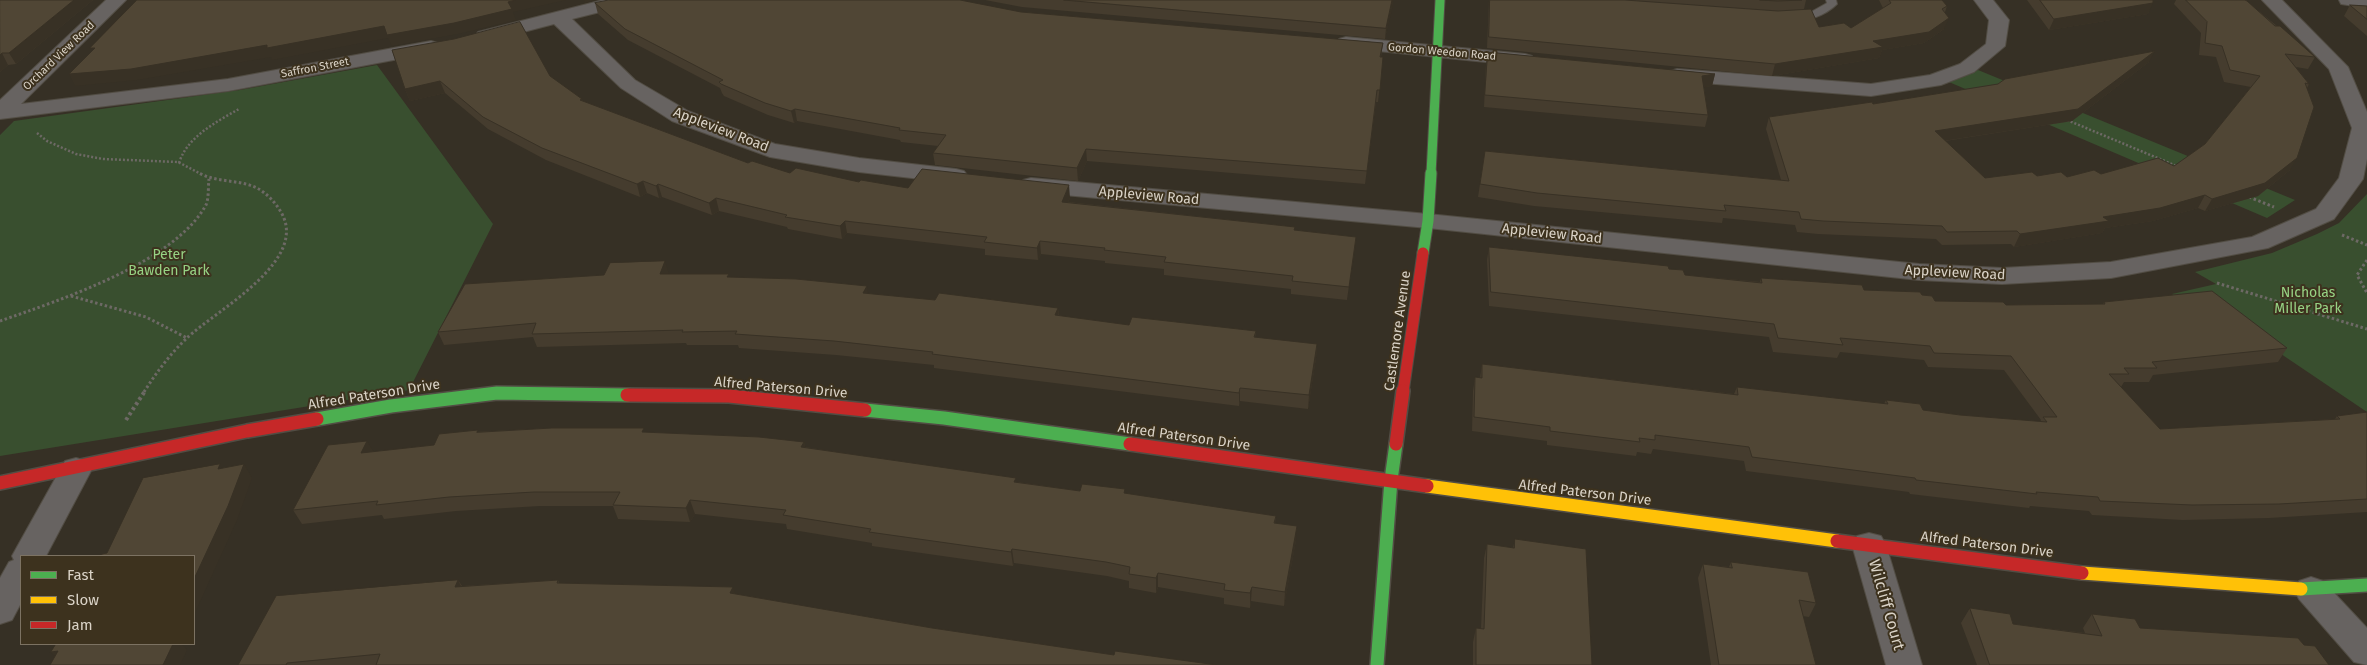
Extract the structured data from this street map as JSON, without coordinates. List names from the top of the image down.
{
  "streets": {
    "street": [
      "Gordon Weedon Road",
      "Orchard View Road",
      "Saffron Street",
      "Appleview Road",
      "Castlemore Avenue",
      "Alfred Paterson Drive",
      "Wilcliff Court"
    ]
  },
  "crossings": [
    ["Gordon Weedon Road", "Castlemore Avenue"],
    ["Orchard View Road", "Saffron Street"],
    ["Saffron Street", "Appleview Road"],
    ["Appleview Road", "Castlemore Avenue"],
    ["Castlemore Avenue", "Alfred Paterson Drive"],
    ["Alfred Paterson Drive", "Wilcliff Court"]
  ],
  "parks": ["Peter Bawden Park", "Nicholas Miller Park"],
  "legend": ["Fast", "Slow", "Jam"]
}
